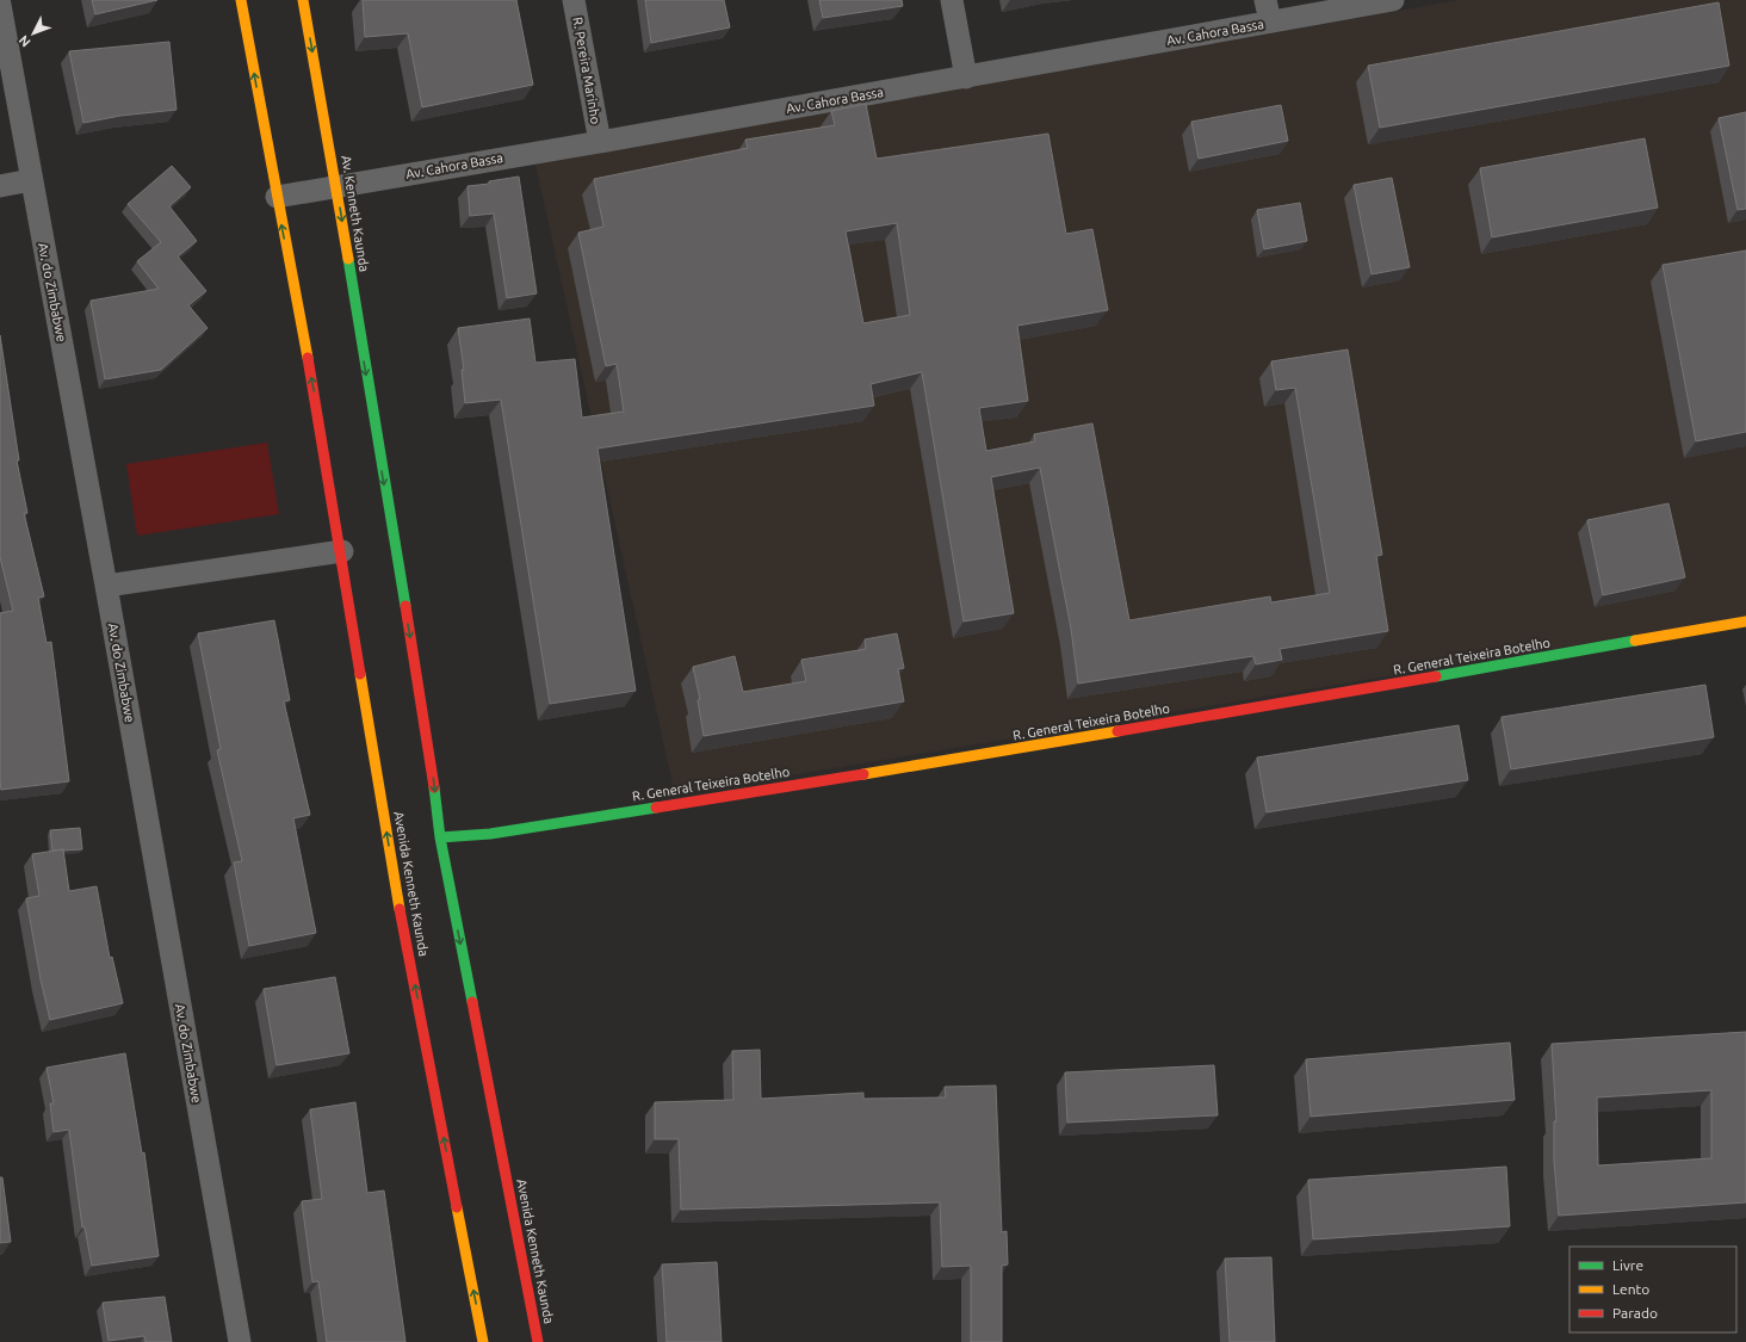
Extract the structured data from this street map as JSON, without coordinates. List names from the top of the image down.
{
  "streets": {
    "main road": ["Av. Kenneth Kaunda", "R. General Teixeira Botelho", "Avenida Kenneth Kaunda"],
    "street": ["Av. Cahora Bassa", "R. Pereira Marinho", "Av. do Zimbabwe"]
  },
  "crossings": [
    ["Av. Cahora Bassa", "R. Pereira Marinho"],
    ["Av. Cahora Bassa", "Av. Kenneth Kaunda"],
    ["Av. Cahora Bassa", "Avenida Kenneth Kaunda"],
    ["Av. Kenneth Kaunda", "Avenida Kenneth Kaunda"],
    ["R. General Teixeira Botelho", "Avenida Kenneth Kaunda"]
  ],
  "legend": ["Livre", "Lento", "Parado"],
  "north": "bottom left"
}
